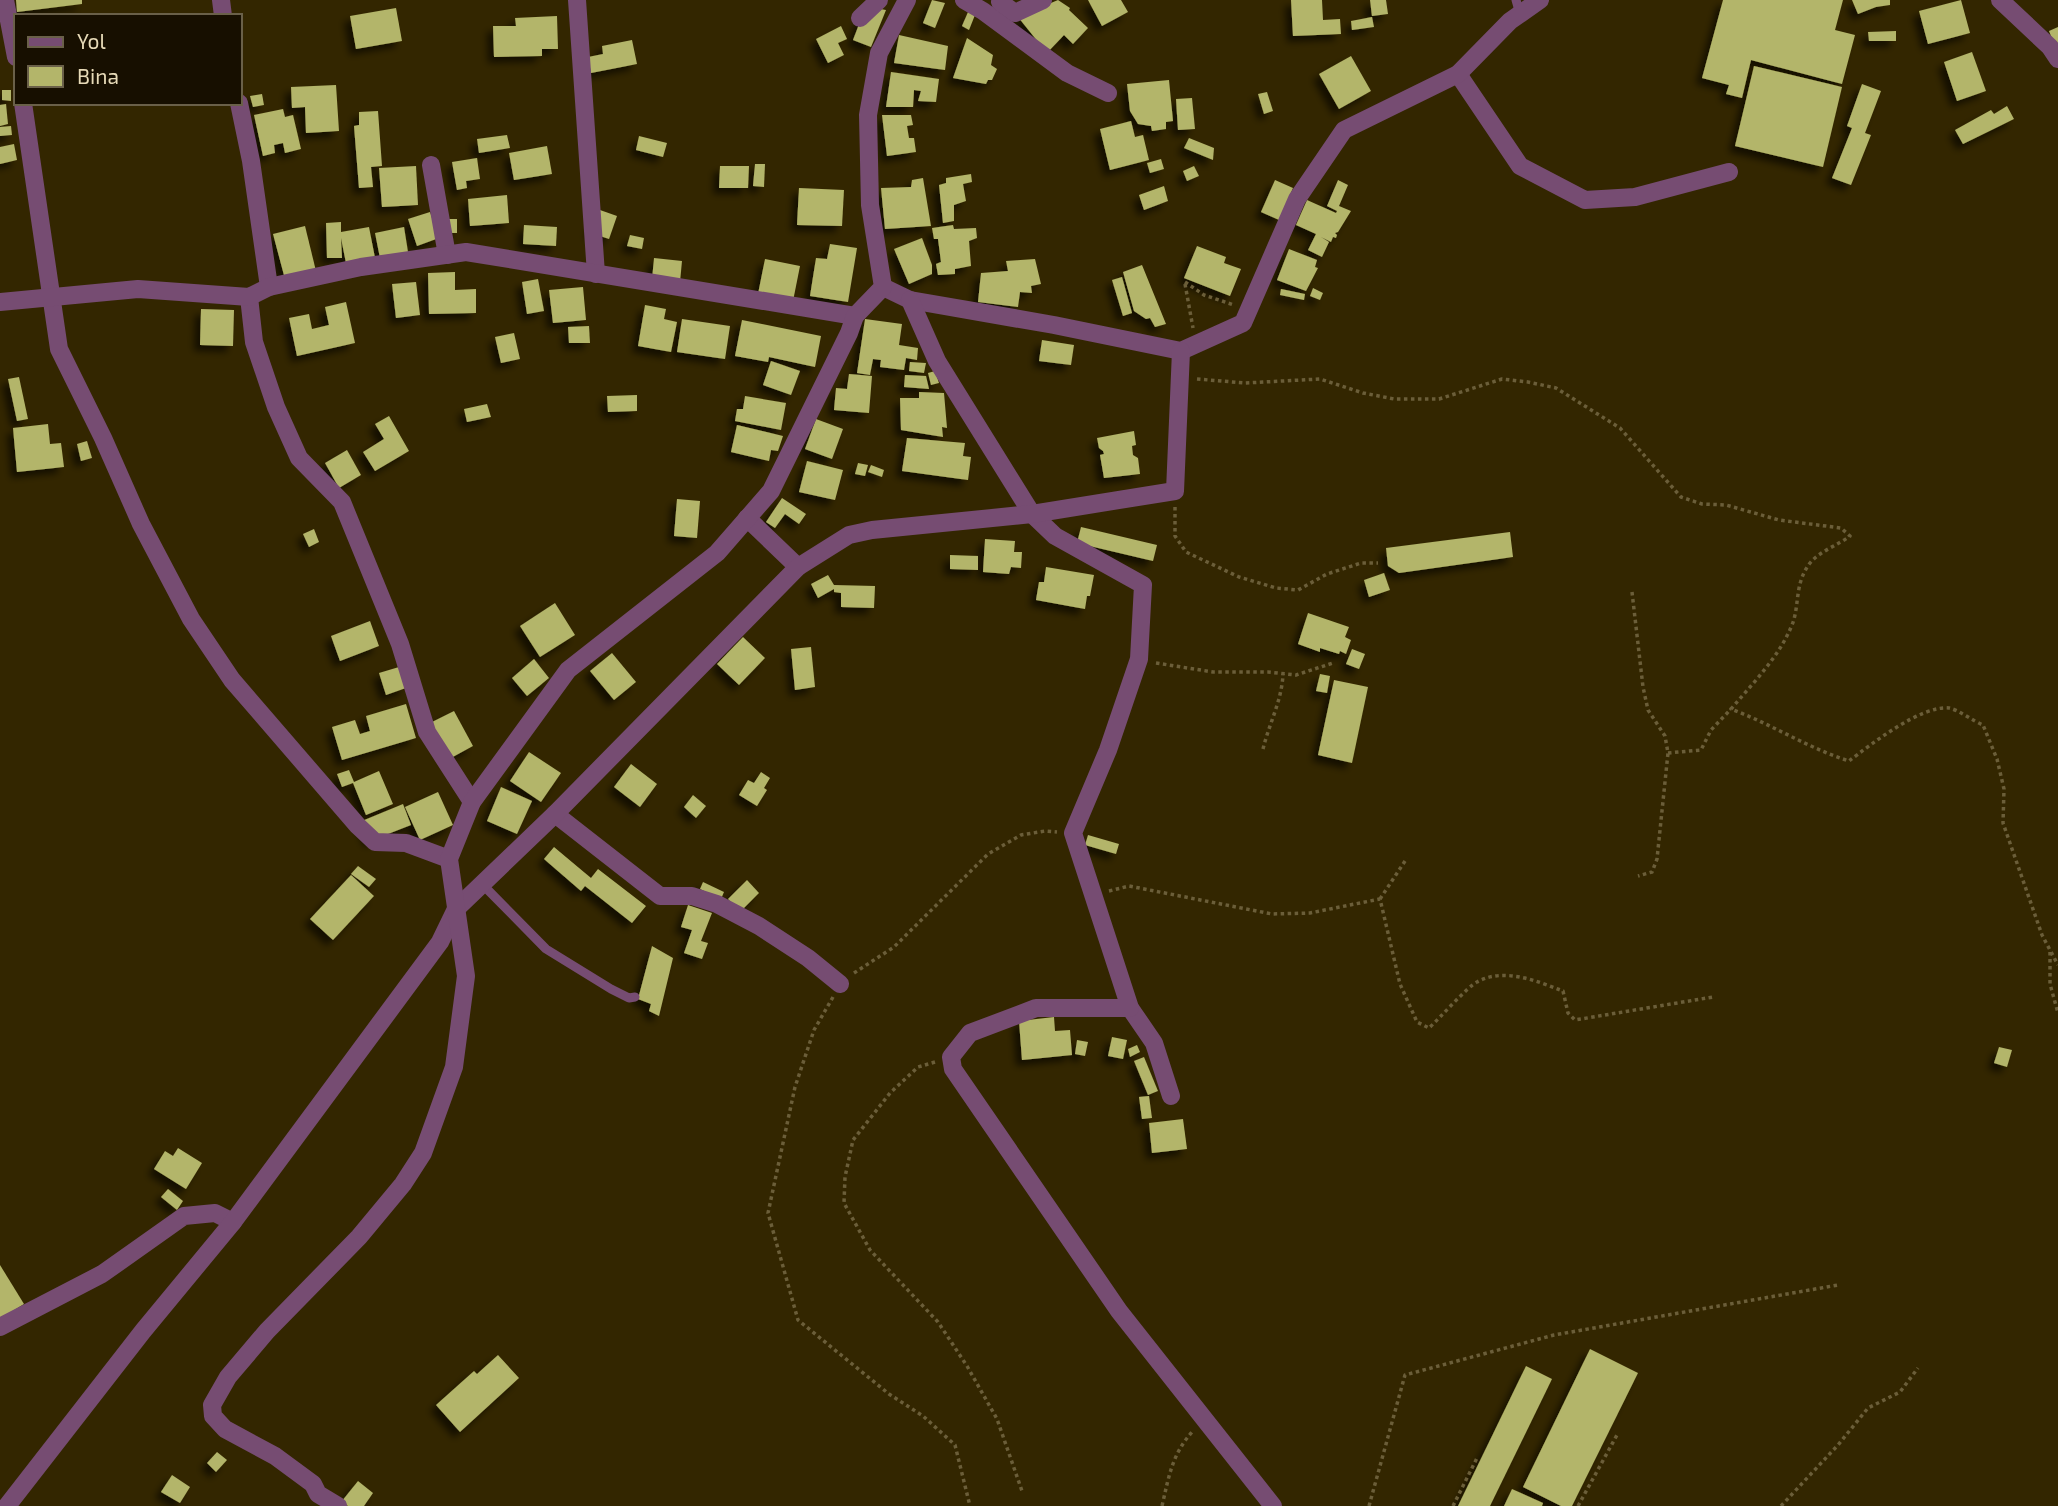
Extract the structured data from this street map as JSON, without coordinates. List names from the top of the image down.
{
  "legend": ["Yol", "Bina"]
}
